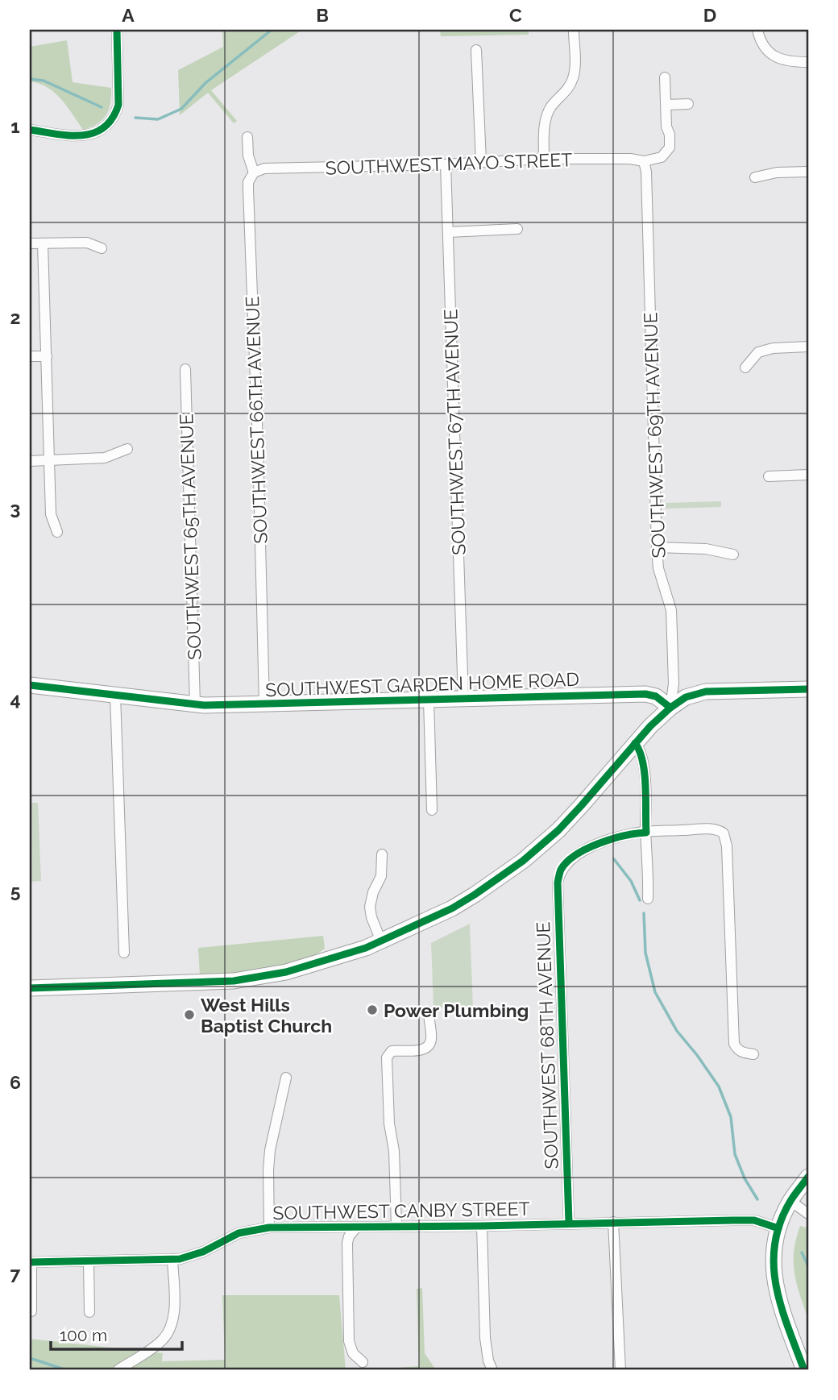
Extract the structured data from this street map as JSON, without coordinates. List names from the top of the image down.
{
  "streets": {
    "main road": ["SOUTHWEST GARDEN HOME ROAD"],
    "street": [
      "SOUTHWEST MAYO STREET",
      "SOUTHWEST 66TH AVENUE",
      "SOUTHWEST 67TH AVENUE",
      "SOUTHWEST 69TH AVENUE",
      "SOUTHWEST 65TH AVENUE",
      "SOUTHWEST 68TH AVENUE",
      "SOUTHWEST CANBY STREET"
    ]
  },
  "crossings": [
    ["SOUTHWEST MAYO STREET", "SOUTHWEST 66TH AVENUE"],
    ["SOUTHWEST MAYO STREET", "SOUTHWEST 67TH AVENUE"],
    ["SOUTHWEST MAYO STREET", "SOUTHWEST 69TH AVENUE"],
    ["SOUTHWEST 66TH AVENUE", "SOUTHWEST GARDEN HOME ROAD"],
    ["SOUTHWEST 67TH AVENUE", "SOUTHWEST GARDEN HOME ROAD"],
    ["SOUTHWEST 69TH AVENUE", "SOUTHWEST GARDEN HOME ROAD"],
    ["SOUTHWEST 65TH AVENUE", "SOUTHWEST GARDEN HOME ROAD"],
    ["SOUTHWEST 68TH AVENUE", "SOUTHWEST CANBY STREET"]
  ],
  "places": ["Power Plumbing", "West Hills Baptist Church"],
  "scale_bar": "100 m",
  "grid": {
    "columns": [
      "A",
      "B",
      "C",
      "D"
    ],
    "rows": [
      "1",
      "2",
      "3",
      "4",
      "5",
      "6",
      "7"
    ]
  }
}
